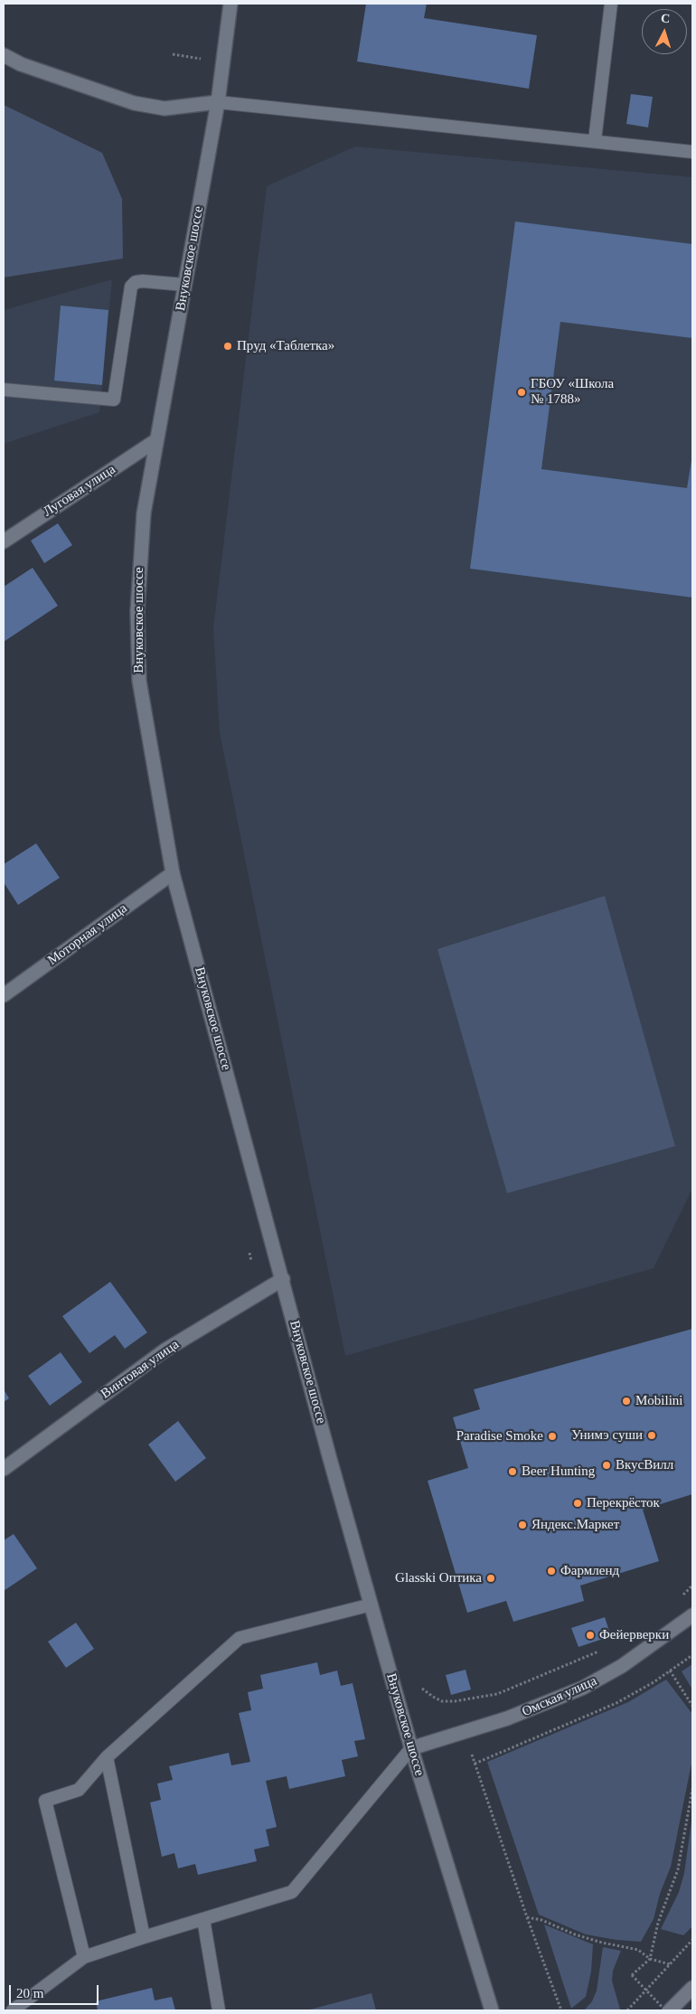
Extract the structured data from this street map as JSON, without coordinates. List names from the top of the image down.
{
  "streets": {
    "street": [
      "Внуковское шоссе",
      "Луговая улица",
      "Моторная улица",
      "Винтовая улица",
      "Омская улица"
    ]
  },
  "crossings": [
    ["Внуковское шоссе", "Луговая улица"],
    ["Внуковское шоссе", "Моторная улица"],
    ["Внуковское шоссе", "Винтовая улица"],
    ["Внуковское шоссе", "Омская улица"]
  ],
  "places": [
    "Пруд «Таблетка»",
    "ГБОУ «Школа № 1788»",
    "Mobilini",
    "Унимэ суши",
    "Paradise Smoke",
    "ВкусВилл",
    "Beer Hunting",
    "Перекрёсток",
    "Яндекс.Маркет",
    "Фармленд",
    "Glasski Оптика",
    "Фейерверки"
  ],
  "scale_bar": "20 m",
  "north": "top"
}
